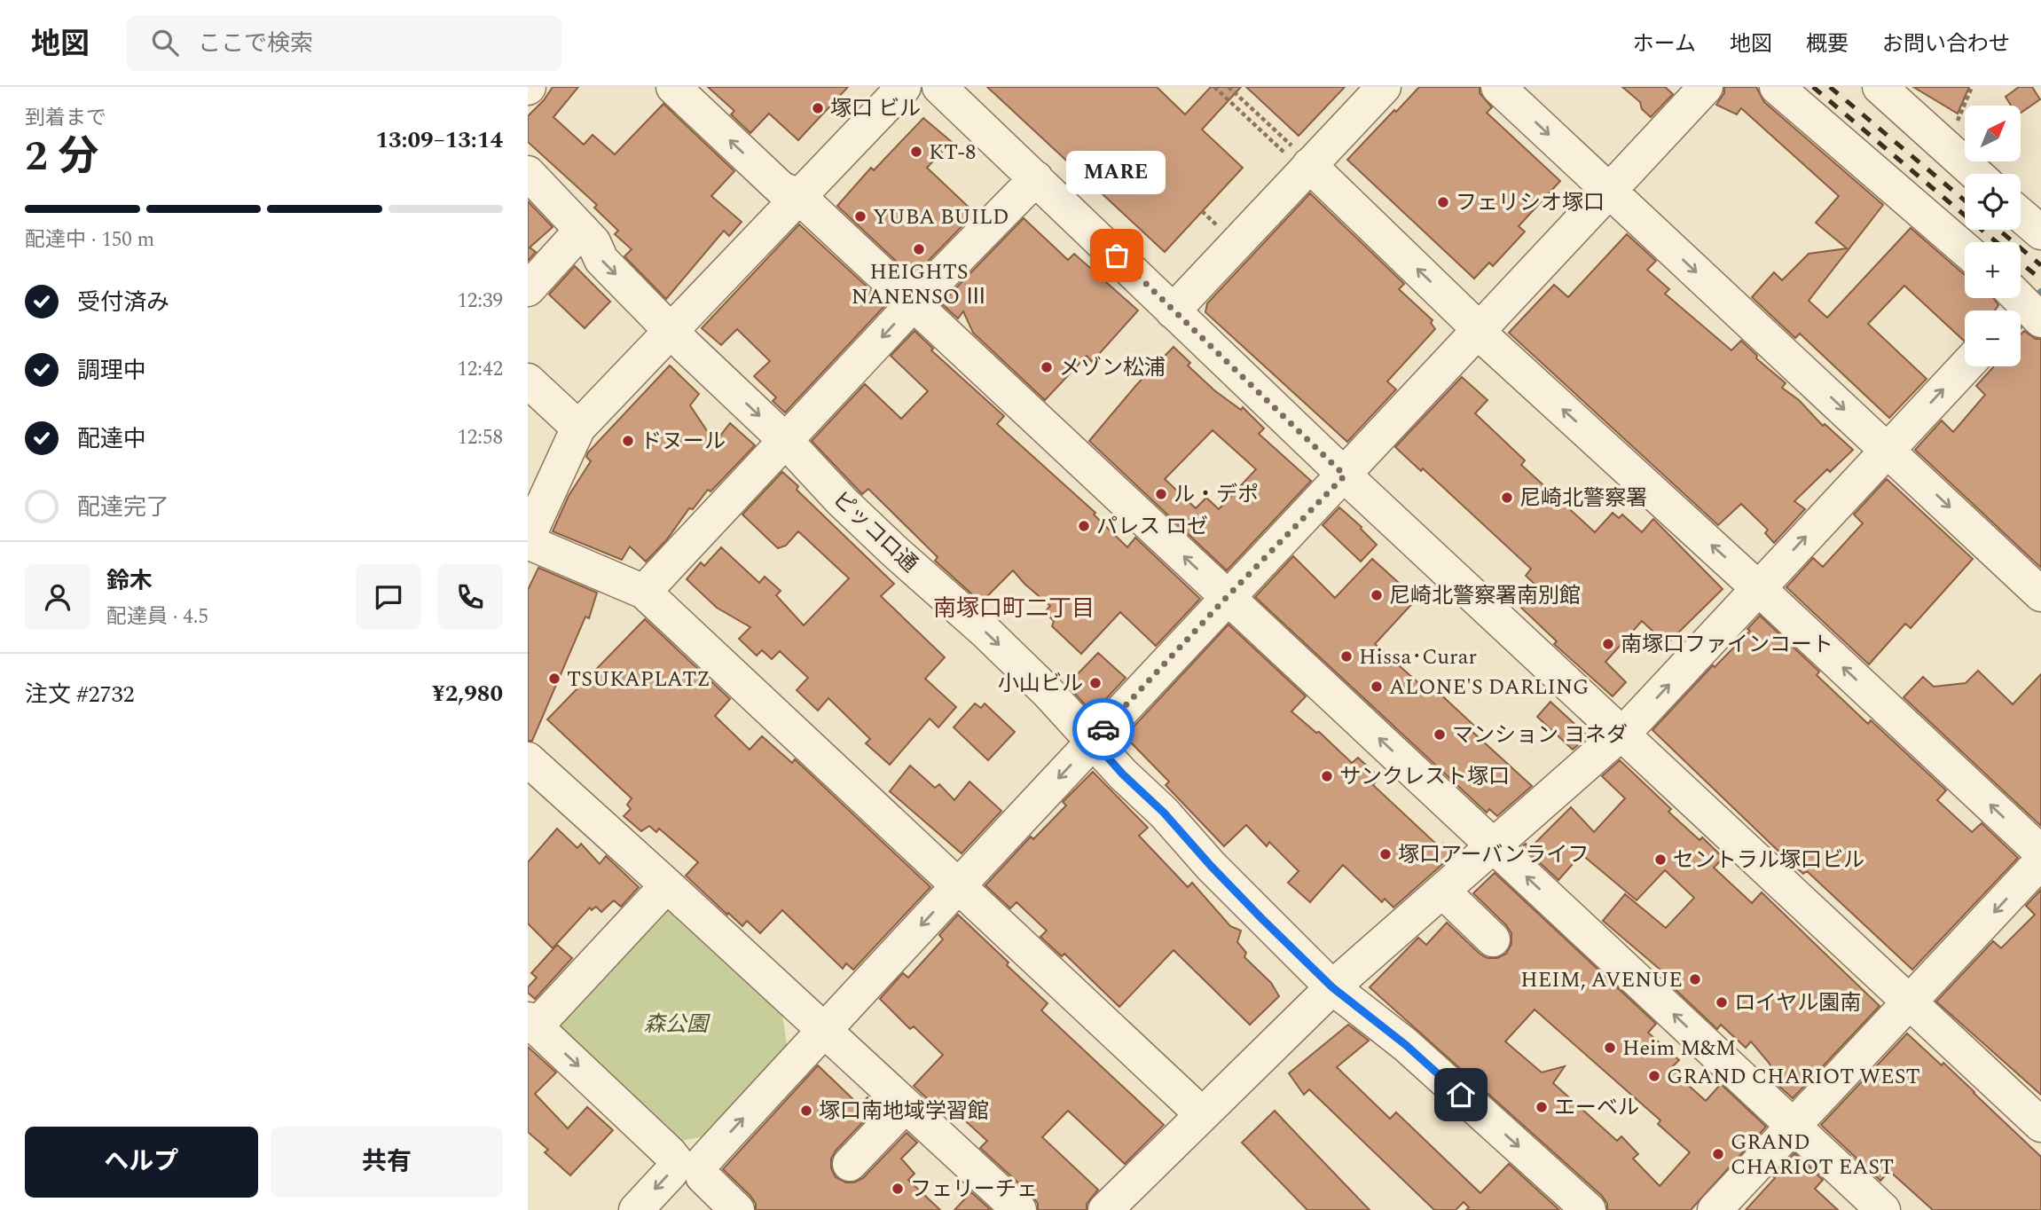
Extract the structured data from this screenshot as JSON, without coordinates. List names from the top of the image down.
{
  "streets": {
    "street": ["ピッコロ通"]
  },
  "districts": ["南塚口町二丁目"],
  "parks": ["森公園"],
  "places": [
    "塚口 ビル",
    "KT-8",
    "フェリシオ塚口",
    "YUBA BUILD",
    "HEIGHTS NANENSO Ⅲ",
    "MARE",
    "メゾン松浦",
    "ドヌール",
    "ル・デポ",
    "尼崎北警察署",
    "パレス ロゼ",
    "尼崎北警察署南別館",
    "南塚口ファインコート",
    "Hissa･Curar",
    "TSUKAPLATZ",
    "小山ビル",
    "ALONE'S DARLING",
    "マンション ヨネダ",
    "サンクレスト塚口",
    "塚口アーバンライフ",
    "セントラル塚口ビル",
    "HEIM, AVENUE",
    "ロイヤル園南",
    "Heim M&M",
    "GRAND CHARIOT WEST",
    "エーベル",
    "塚口南地域学習館",
    "GRAND CHARIOT EAST",
    "フェリーチェ"
  ],
  "north": "top right",
  "page": {
    "header": "地図",
    "search": "ここで検索",
    "nav": [
      "ホーム",
      "地図",
      "概要",
      "お問い合わせ"
    ],
    "heading": ["2 分", "到着まで", "13:09–13:14"],
    "panel": [
      "鈴木",
      "配達員 · 4.5",
      "注文 #2732",
      "¥2,980"
    ],
    "map_buttons": ["+", "−"],
    "bubble": "MARE",
    "bar": "配達中 · 150 m",
    "list": [
      ["受付済み", "12:39"],
      ["調理中", "12:42"],
      ["配達中", "12:58"],
      "配達完了"
    ],
    "buttons": ["ヘルプ", "共有"]
  }
}
